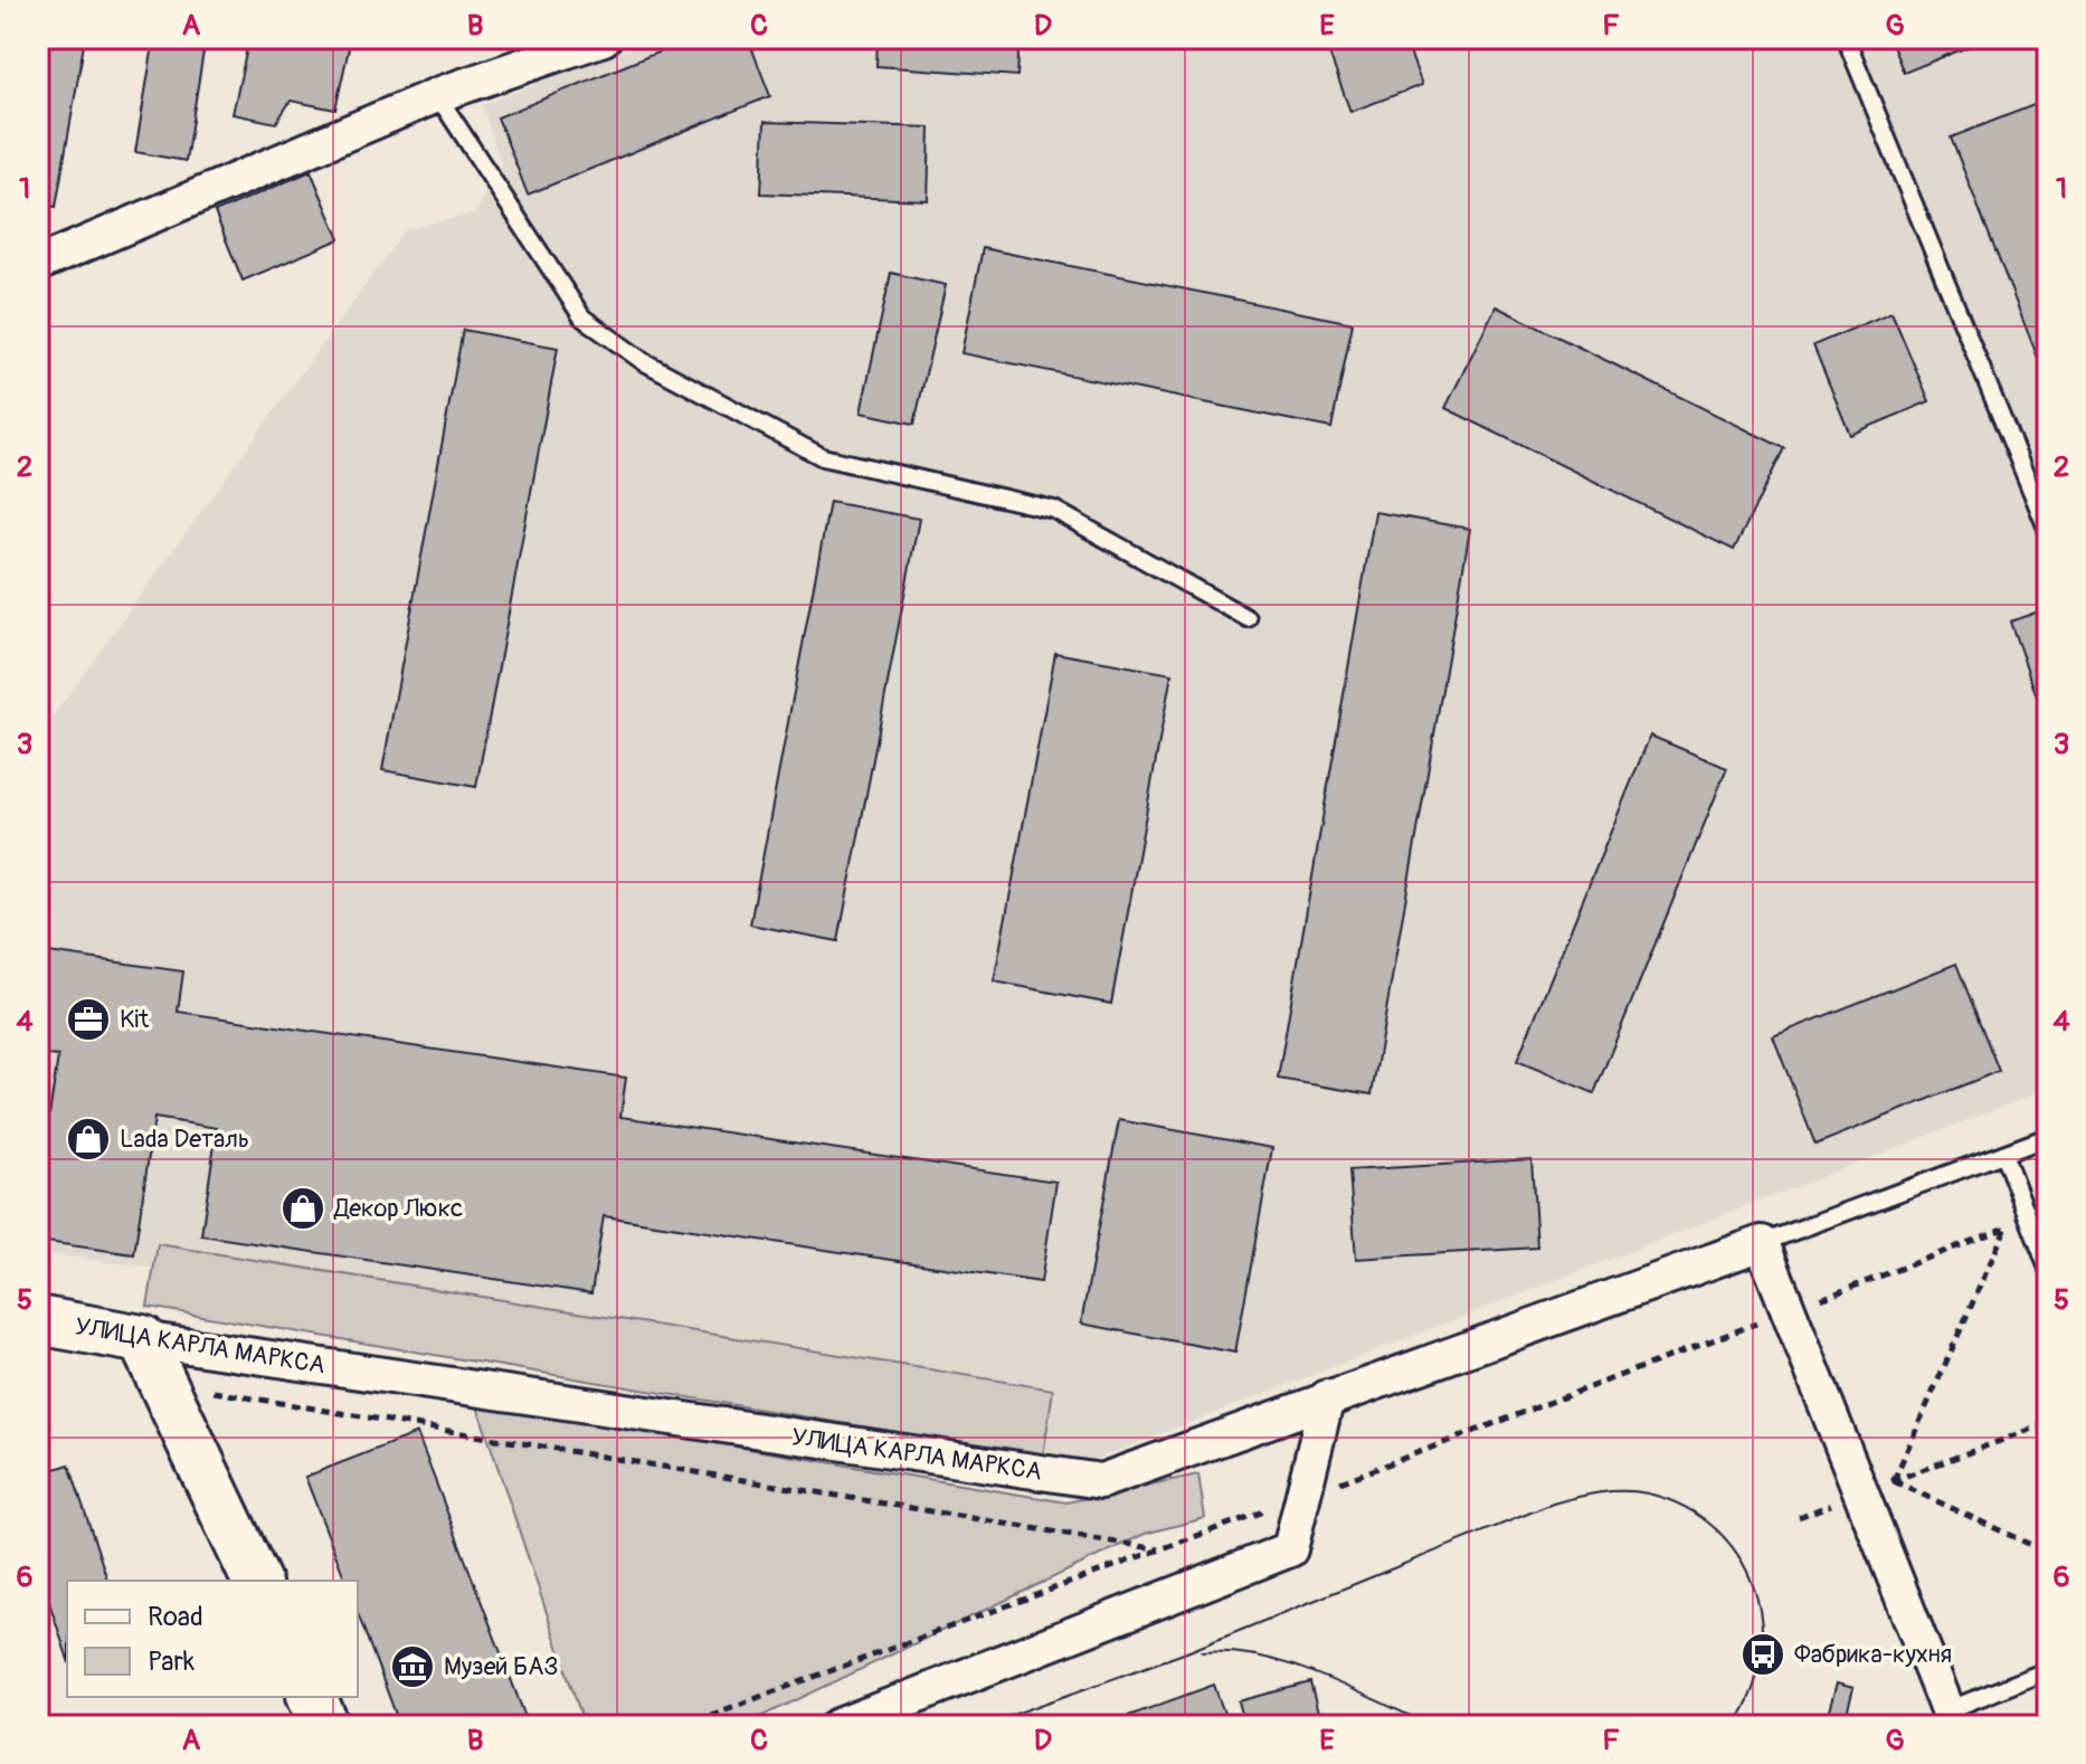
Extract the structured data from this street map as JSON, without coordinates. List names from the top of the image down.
{
  "streets": {
    "main road": ["УЛИЦА КАРЛА МАРКСА"]
  },
  "places": {
    "office": ["Kit"],
    "shop": ["Lada Dеталь", "Декор Люкс"],
    "bus stop": ["Фабрика-кухня"],
    "museum": ["Музей БАЗ"]
  },
  "legend": ["Road", "Park"],
  "grid": {
    "columns": [
      "A",
      "B",
      "C",
      "D",
      "E",
      "F",
      "G"
    ],
    "rows": [
      "1",
      "2",
      "3",
      "4",
      "5",
      "6"
    ]
  }
}
